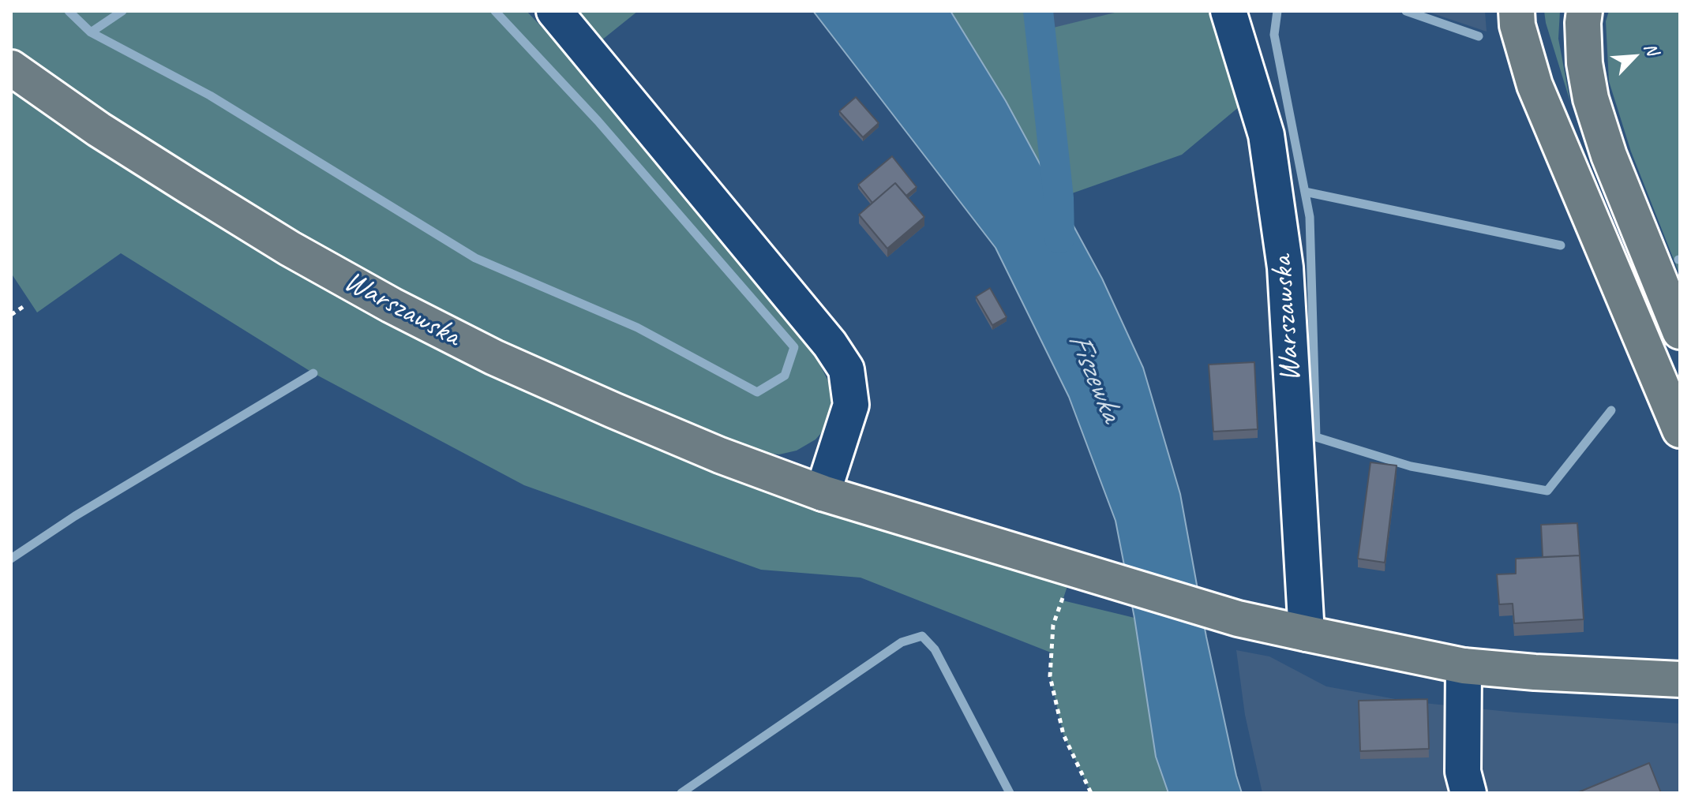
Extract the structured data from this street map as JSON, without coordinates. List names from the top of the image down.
{
  "streets": {
    "main road": ["Warszawska"]
  },
  "water": ["Fiszewka"],
  "north": "top right"
}
